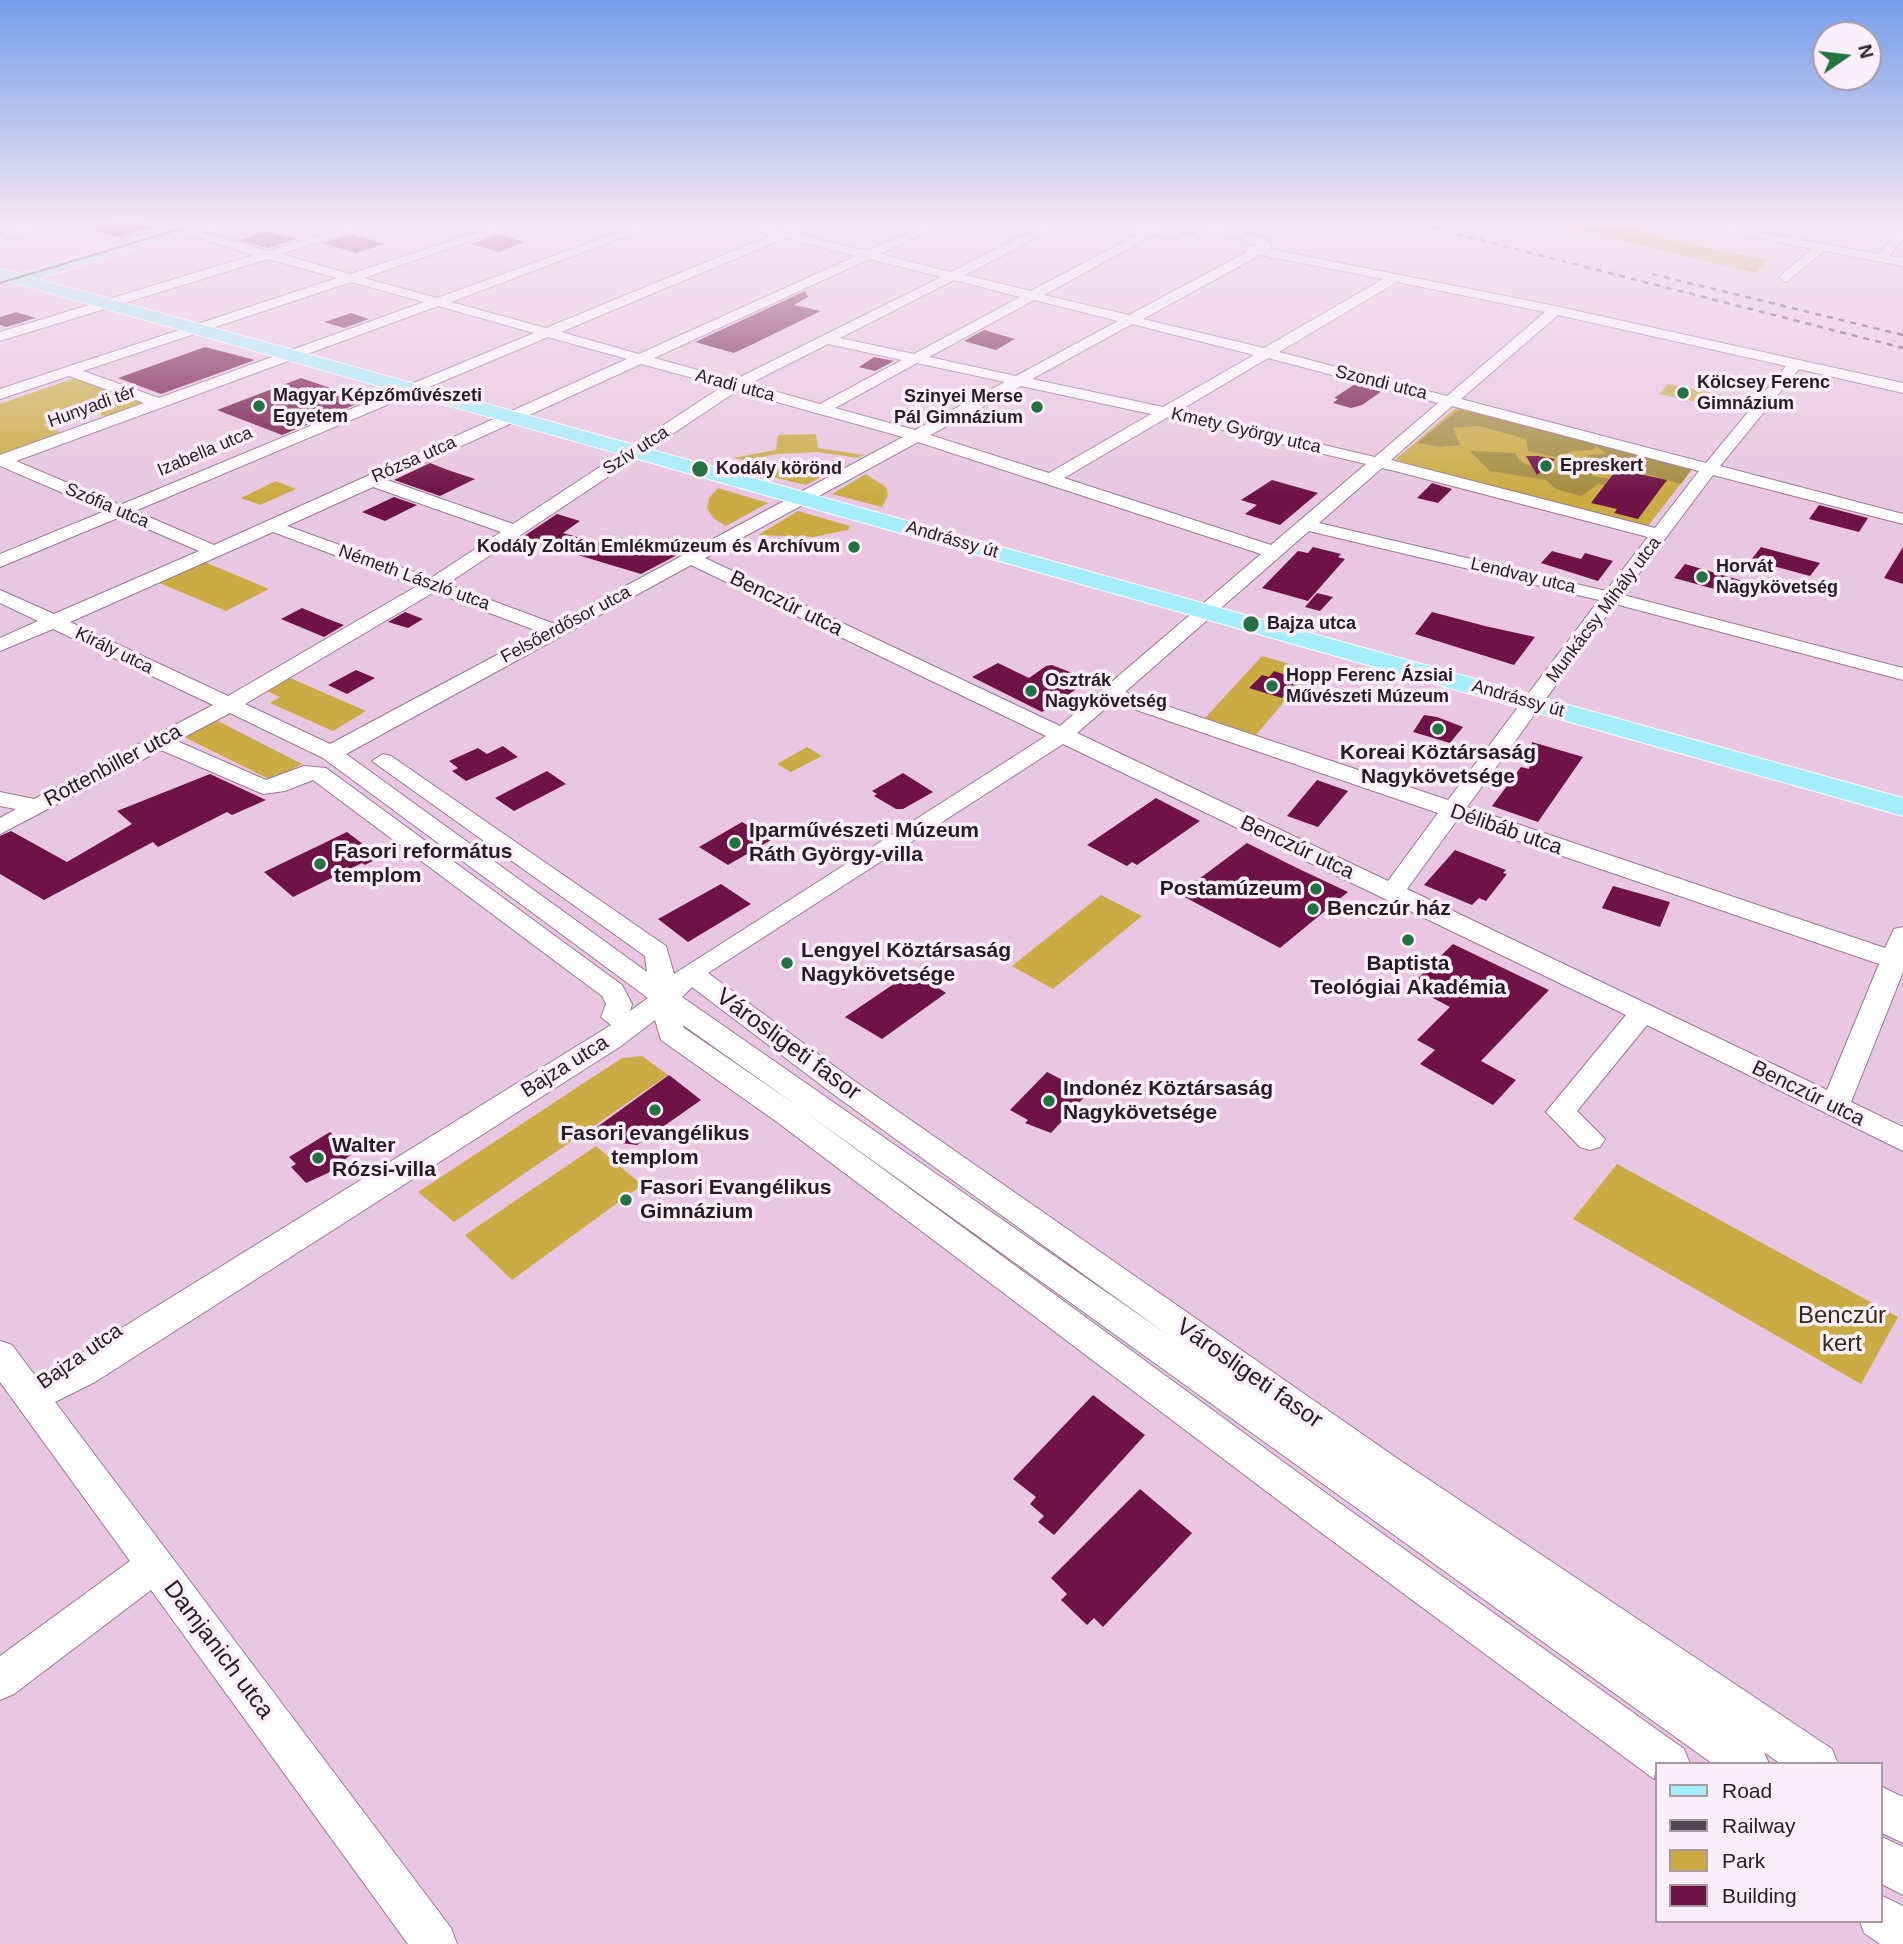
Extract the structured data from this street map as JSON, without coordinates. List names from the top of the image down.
{
  "streets": {
    "main road": ["Andrássy út"],
    "street": [
      "Szondi utca",
      "Aradi utca",
      "Hunyadi tér",
      "Kmety György utca",
      "Szív utca",
      "Izabella utca",
      "Rózsa utca",
      "Szófia utca",
      "Lendvay utca",
      "Németh László utca",
      "Benczúr utca",
      "Munkácsy Mihály utca",
      "Felsőerdősor utca",
      "Király utca",
      "Rottenbiller utca",
      "Délibáb utca",
      "Városligeti fasor",
      "Bajza utca",
      "Damjanich utca"
    ]
  },
  "crossings": [
    ["Szondi utca", "Munkácsy Mihály utca"],
    ["Szondi utca", "Bajza utca"],
    ["Aradi utca", "Szív utca"],
    ["Aradi utca", "Izabella utca"],
    ["Aradi utca", "Rózsa utca"],
    ["Aradi utca", "Bajza utca"],
    ["Hunyadi tér", "Szófia utca"],
    ["Kmety György utca", "Szív utca"],
    ["Kmety György utca", "Munkácsy Mihály utca"],
    ["Kmety György utca", "Bajza utca"],
    ["Szív utca", "Andrássy út"],
    ["Szív utca", "Németh László utca"],
    ["Szív utca", "Király utca"],
    ["Szív utca", "Rottenbiller utca"],
    ["Izabella utca", "Szófia utca"],
    ["Izabella utca", "Andrássy út"],
    ["Rózsa utca", "Szófia utca"],
    ["Rózsa utca", "Andrássy út"],
    ["Rózsa utca", "Németh László utca"],
    ["Rózsa utca", "Király utca"],
    ["Andrássy út", "Munkácsy Mihály utca"],
    ["Andrássy út", "Felsőerdősor utca"],
    ["Andrássy út", "Bajza utca"],
    ["Lendvay utca", "Munkácsy Mihály utca"],
    ["Lendvay utca", "Bajza utca"],
    ["Németh László utca", "Felsőerdősor utca"],
    ["Benczúr utca", "Munkácsy Mihály utca"],
    ["Benczúr utca", "Felsőerdősor utca"],
    ["Benczúr utca", "Bajza utca"],
    ["Munkácsy Mihály utca", "Délibáb utca"],
    ["Felsőerdősor utca", "Király utca"],
    ["Felsőerdősor utca", "Városligeti fasor"],
    ["Király utca", "Rottenbiller utca"],
    ["Király utca", "Városligeti fasor"],
    ["Délibáb utca", "Bajza utca"],
    ["Városligeti fasor", "Bajza utca"],
    ["Bajza utca", "Damjanich utca"]
  ],
  "parks": ["Benczúr kert"],
  "places": [
    "Kölcsey Ferenc Gimnázium",
    "Magyar Képzőművészeti Egyetem",
    "Szinyei Merse Pál Gimnázium",
    "Epreskert",
    "Kodály körönd",
    "Kodály Zoltán Emlékmúzeum és Archívum",
    "Horvát Nagykövetség",
    "Bajza utca",
    "Hopp Ferenc Ázsiai Művészeti Múzeum",
    "Osztrák Nagykövetség",
    "Koreai Köztársaság Nagykövetsége",
    "Iparművészeti Múzeum Ráth György-villa",
    "Fasori református templom",
    "Postamúzeum",
    "Benczúr ház",
    "Baptista Teológiai Akadémia",
    "Lengyel Köztársaság Nagykövetsége",
    "Indonéz Köztársaság Nagykövetsége",
    "Fasori evangélikus templom",
    "Walter Rózsi-villa",
    "Fasori Evangélikus Gimnázium"
  ],
  "legend": [
    "Road",
    "Railway",
    "Park",
    "Building"
  ],
  "north": "right"
}
